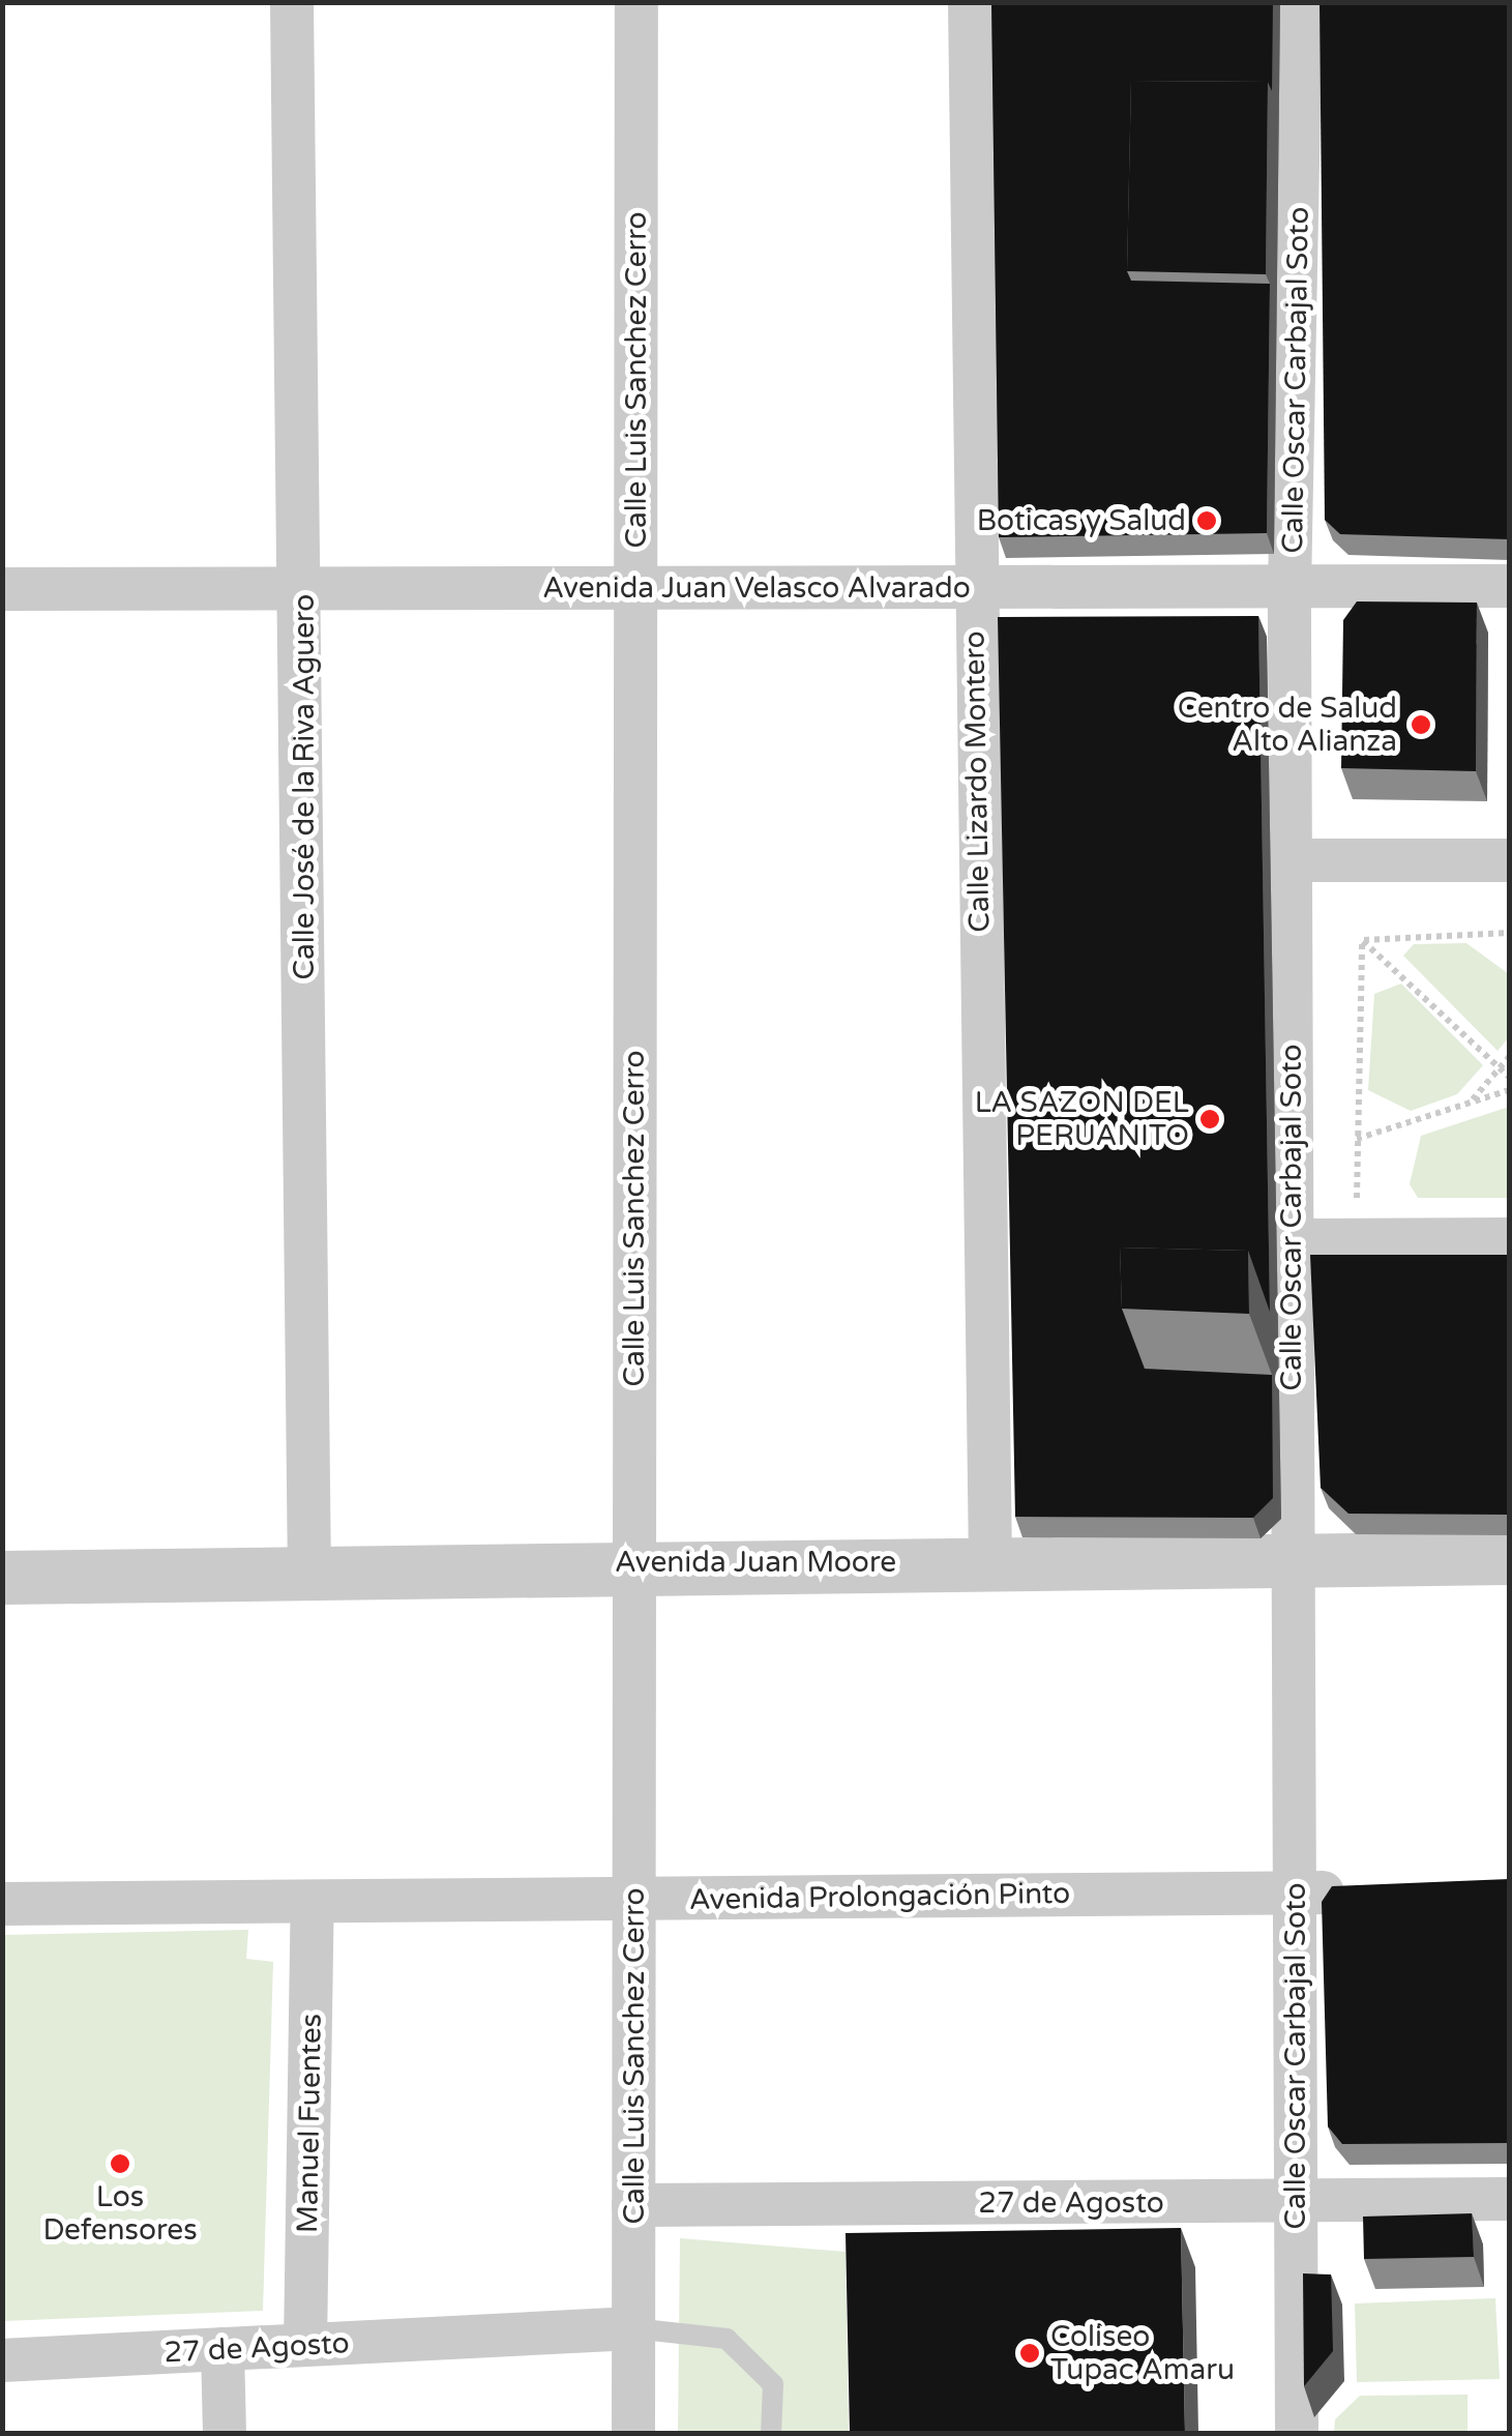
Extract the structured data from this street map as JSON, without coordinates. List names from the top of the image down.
{
  "streets": {
    "street": [
      "Calle Luis Sanchez Cerro",
      "Calle Oscar Carbajal Soto",
      "Avenida Juan Velasco Alvarado",
      "Calle Lizardo Montero",
      "Calle José de la Riva Aguero",
      "Avenida Juan Moore",
      "Avenida Prolongación Pinto",
      "Manuel Fuentes",
      "27 de Agosto"
    ]
  },
  "crossings": [
    ["Calle Luis Sanchez Cerro", "Avenida Juan Velasco Alvarado"],
    ["Calle Luis Sanchez Cerro", "Avenida Juan Moore"],
    ["Calle Luis Sanchez Cerro", "Avenida Prolongación Pinto"],
    ["Calle Luis Sanchez Cerro", "27 de Agosto"],
    ["Calle Oscar Carbajal Soto", "Avenida Juan Velasco Alvarado"],
    ["Calle Oscar Carbajal Soto", "Avenida Juan Moore"],
    ["Calle Oscar Carbajal Soto", "Avenida Prolongación Pinto"],
    ["Calle Oscar Carbajal Soto", "27 de Agosto"],
    ["Avenida Juan Velasco Alvarado", "Calle Lizardo Montero"],
    ["Avenida Juan Velasco Alvarado", "Calle José de la Riva Aguero"],
    ["Calle Lizardo Montero", "Avenida Juan Moore"],
    ["Calle José de la Riva Aguero", "Avenida Juan Moore"],
    ["Avenida Prolongación Pinto", "Manuel Fuentes"],
    ["Manuel Fuentes", "27 de Agosto"]
  ],
  "places": [
    "Boticas y Salud",
    "Centro de Salud Alto Alianza",
    "LA SAZON DEL PERUANITO",
    "Los Defensores",
    "Coliseo Tupac Amaru"
  ]
}
